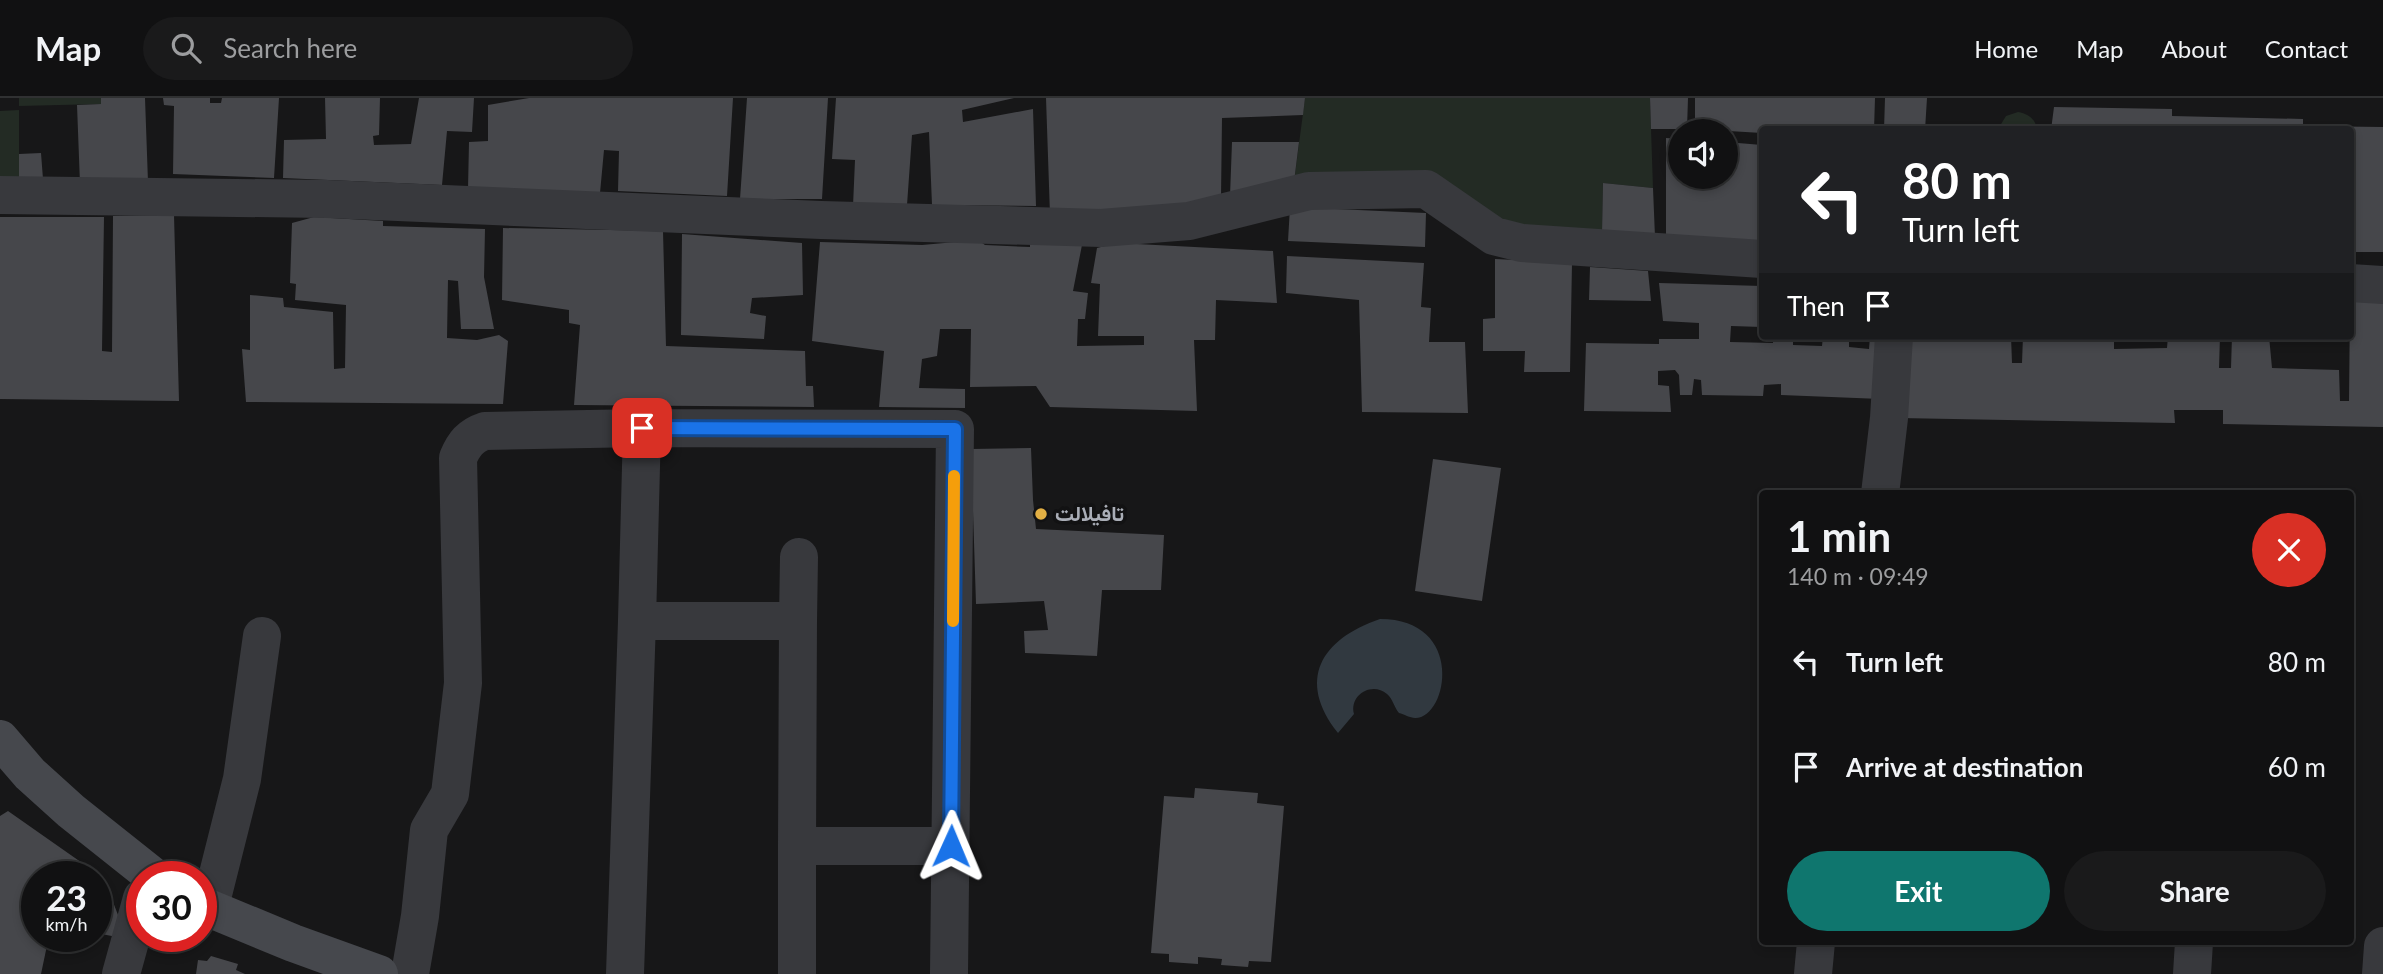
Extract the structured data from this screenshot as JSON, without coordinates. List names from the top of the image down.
{
  "places": ["تافيلالت"],
  "page": {
    "header": "Map",
    "search": "Search here",
    "nav": [
      "Home",
      "Map",
      "About",
      "Contact"
    ],
    "turn": ["80 m", "Turn left"],
    "then": "Then",
    "heading": ["1 min", "140 m · 09:49"],
    "list": [
      {
        "name": "Turn left",
        "value": "80 m"
      },
      {
        "name": "Arrive at destination",
        "value": "60 m"
      }
    ],
    "buttons": ["Exit", "Share"],
    "speed": "23 km/h",
    "limit": "30"
  }
}
